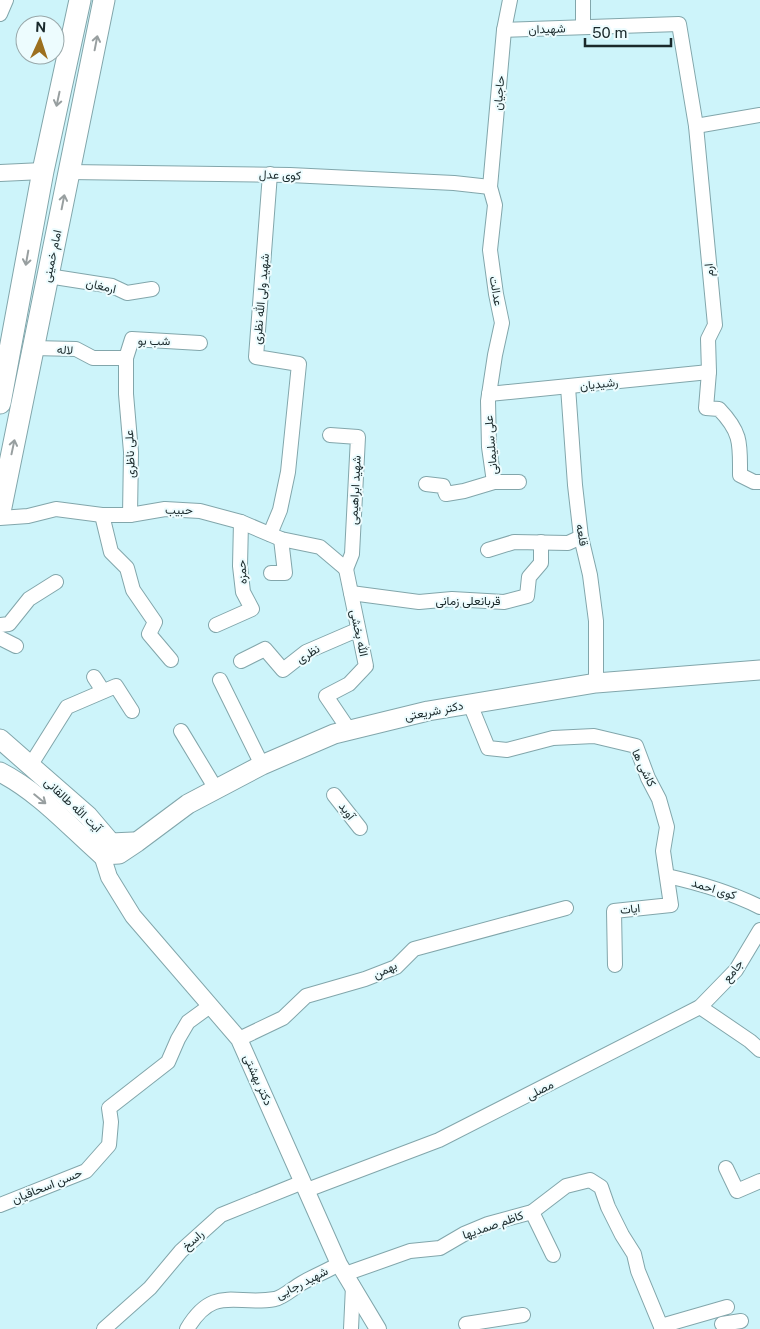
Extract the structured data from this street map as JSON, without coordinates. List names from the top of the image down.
{
  "streets": {
    "main road": ["امام خمینی", "دکتر شریعتی", "آیت الله طالقانی"],
    "street": [
      "شهیدان",
      "حاجیان",
      "کوی عدل",
      "ارم",
      "ارمغان",
      "عدالت",
      "شهید ولی الله نظری",
      "شب بو",
      "لاله",
      "رشیدیان",
      "علی سلیمانی",
      "علی ناظری",
      "شهید ابراهیمی",
      "حبیب",
      "قلعه",
      "حمزه",
      "قربانعلی زمانی",
      "الله بخشی",
      "نظری",
      "کاشی ها",
      "آوید",
      "کوی احمد",
      "ایات",
      "بهمن",
      "جامع",
      "دکتر بهشتی",
      "مصلی",
      "حسن اسحاقیان",
      "کاظم صمدیها",
      "راسخ",
      "شهید رجایی"
    ]
  },
  "crossings": [
    ["شهیدان", "حاجیان"],
    ["شهیدان", "ارم"],
    ["حاجیان", "کوی عدل"],
    ["حاجیان", "عدالت"],
    ["کوی عدل", "امام خمینی"],
    ["کوی عدل", "عدالت"],
    ["کوی عدل", "شهید ولی الله نظری"],
    ["امام خمینی", "ارمغان"],
    ["امام خمینی", "لاله"],
    ["ارم", "رشیدیان"],
    ["عدالت", "رشیدیان"],
    ["عدالت", "علی سلیمانی"],
    ["شهید ولی الله نظری", "حبیب"],
    ["شب بو", "لاله"],
    ["شب بو", "علی ناظری"],
    ["رشیدیان", "علی سلیمانی"],
    ["رشیدیان", "قلعه"],
    ["علی ناظری", "حبیب"],
    ["شهید ابراهیمی", "حبیب"],
    ["شهید ابراهیمی", "الله بخشی"],
    ["حبیب", "حمزه"],
    ["حبیب", "الله بخشی"],
    ["قلعه", "دکتر شریعتی"],
    ["قربانعلی زمانی", "الله بخشی"],
    ["الله بخشی", "نظری"],
    ["الله بخشی", "دکتر شریعتی"],
    ["دکتر شریعتی", "کاشی ها"],
    ["دکتر شریعتی", "آیت الله طالقانی"],
    ["کاشی ها", "کوی احمد"],
    ["کاشی ها", "ایات"],
    ["آیت الله طالقانی", "دکتر بهشتی"],
    ["بهمن", "دکتر بهشتی"],
    ["جامع", "مصلی"],
    ["دکتر بهشتی", "مصلی"],
    ["دکتر بهشتی", "حسن اسحاقیان"],
    ["دکتر بهشتی", "کاظم صمدیها"],
    ["دکتر بهشتی", "راسخ"],
    ["دکتر بهشتی", "شهید رجایی"],
    ["مصلی", "راسخ"],
    ["کاظم صمدیها", "شهید رجایی"]
  ],
  "scale_bar": "50 m",
  "north": "top"
}
